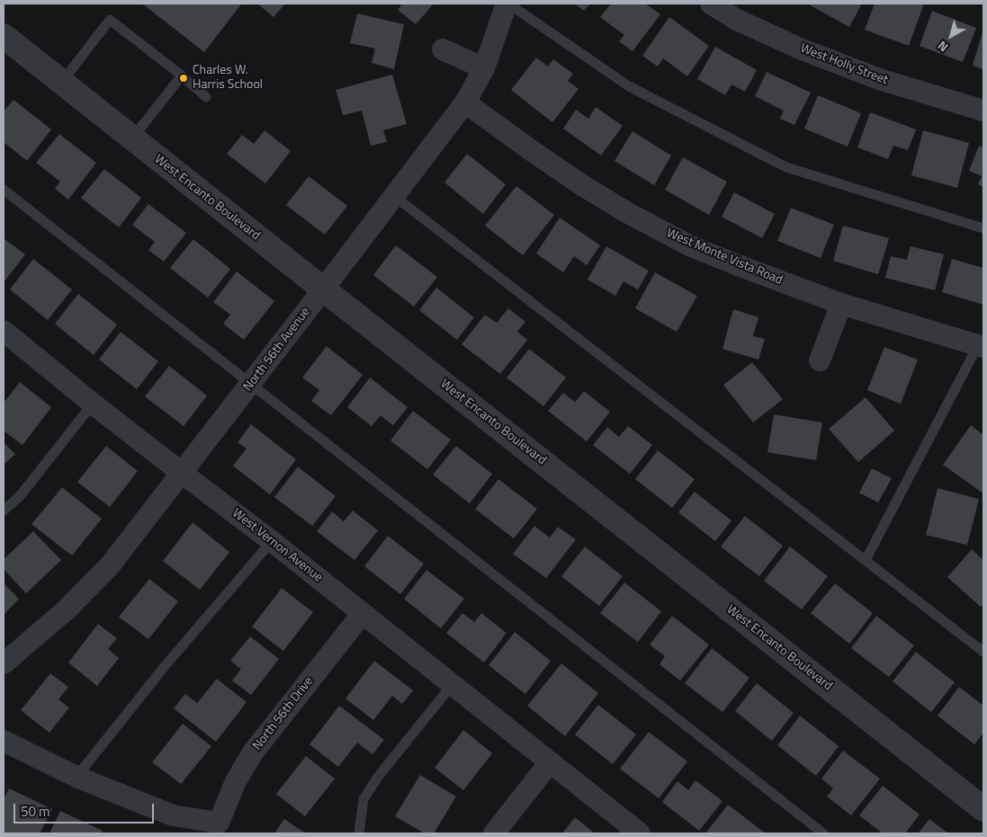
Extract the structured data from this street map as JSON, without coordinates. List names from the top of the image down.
{
  "streets": {
    "street": [
      "West Holly Street",
      "West Encanto Boulevard",
      "West Monte Vista Road",
      "North 56th Avenue",
      "West Vernon Avenue",
      "North 56th Drive"
    ]
  },
  "crossings": [
    ["West Encanto Boulevard", "North 56th Avenue"],
    ["West Monte Vista Road", "North 56th Avenue"],
    ["North 56th Avenue", "West Vernon Avenue"],
    ["West Vernon Avenue", "North 56th Drive"]
  ],
  "places": ["Charles W. Harris School"],
  "scale_bar": "50 m",
  "north": "bottom left"
}
